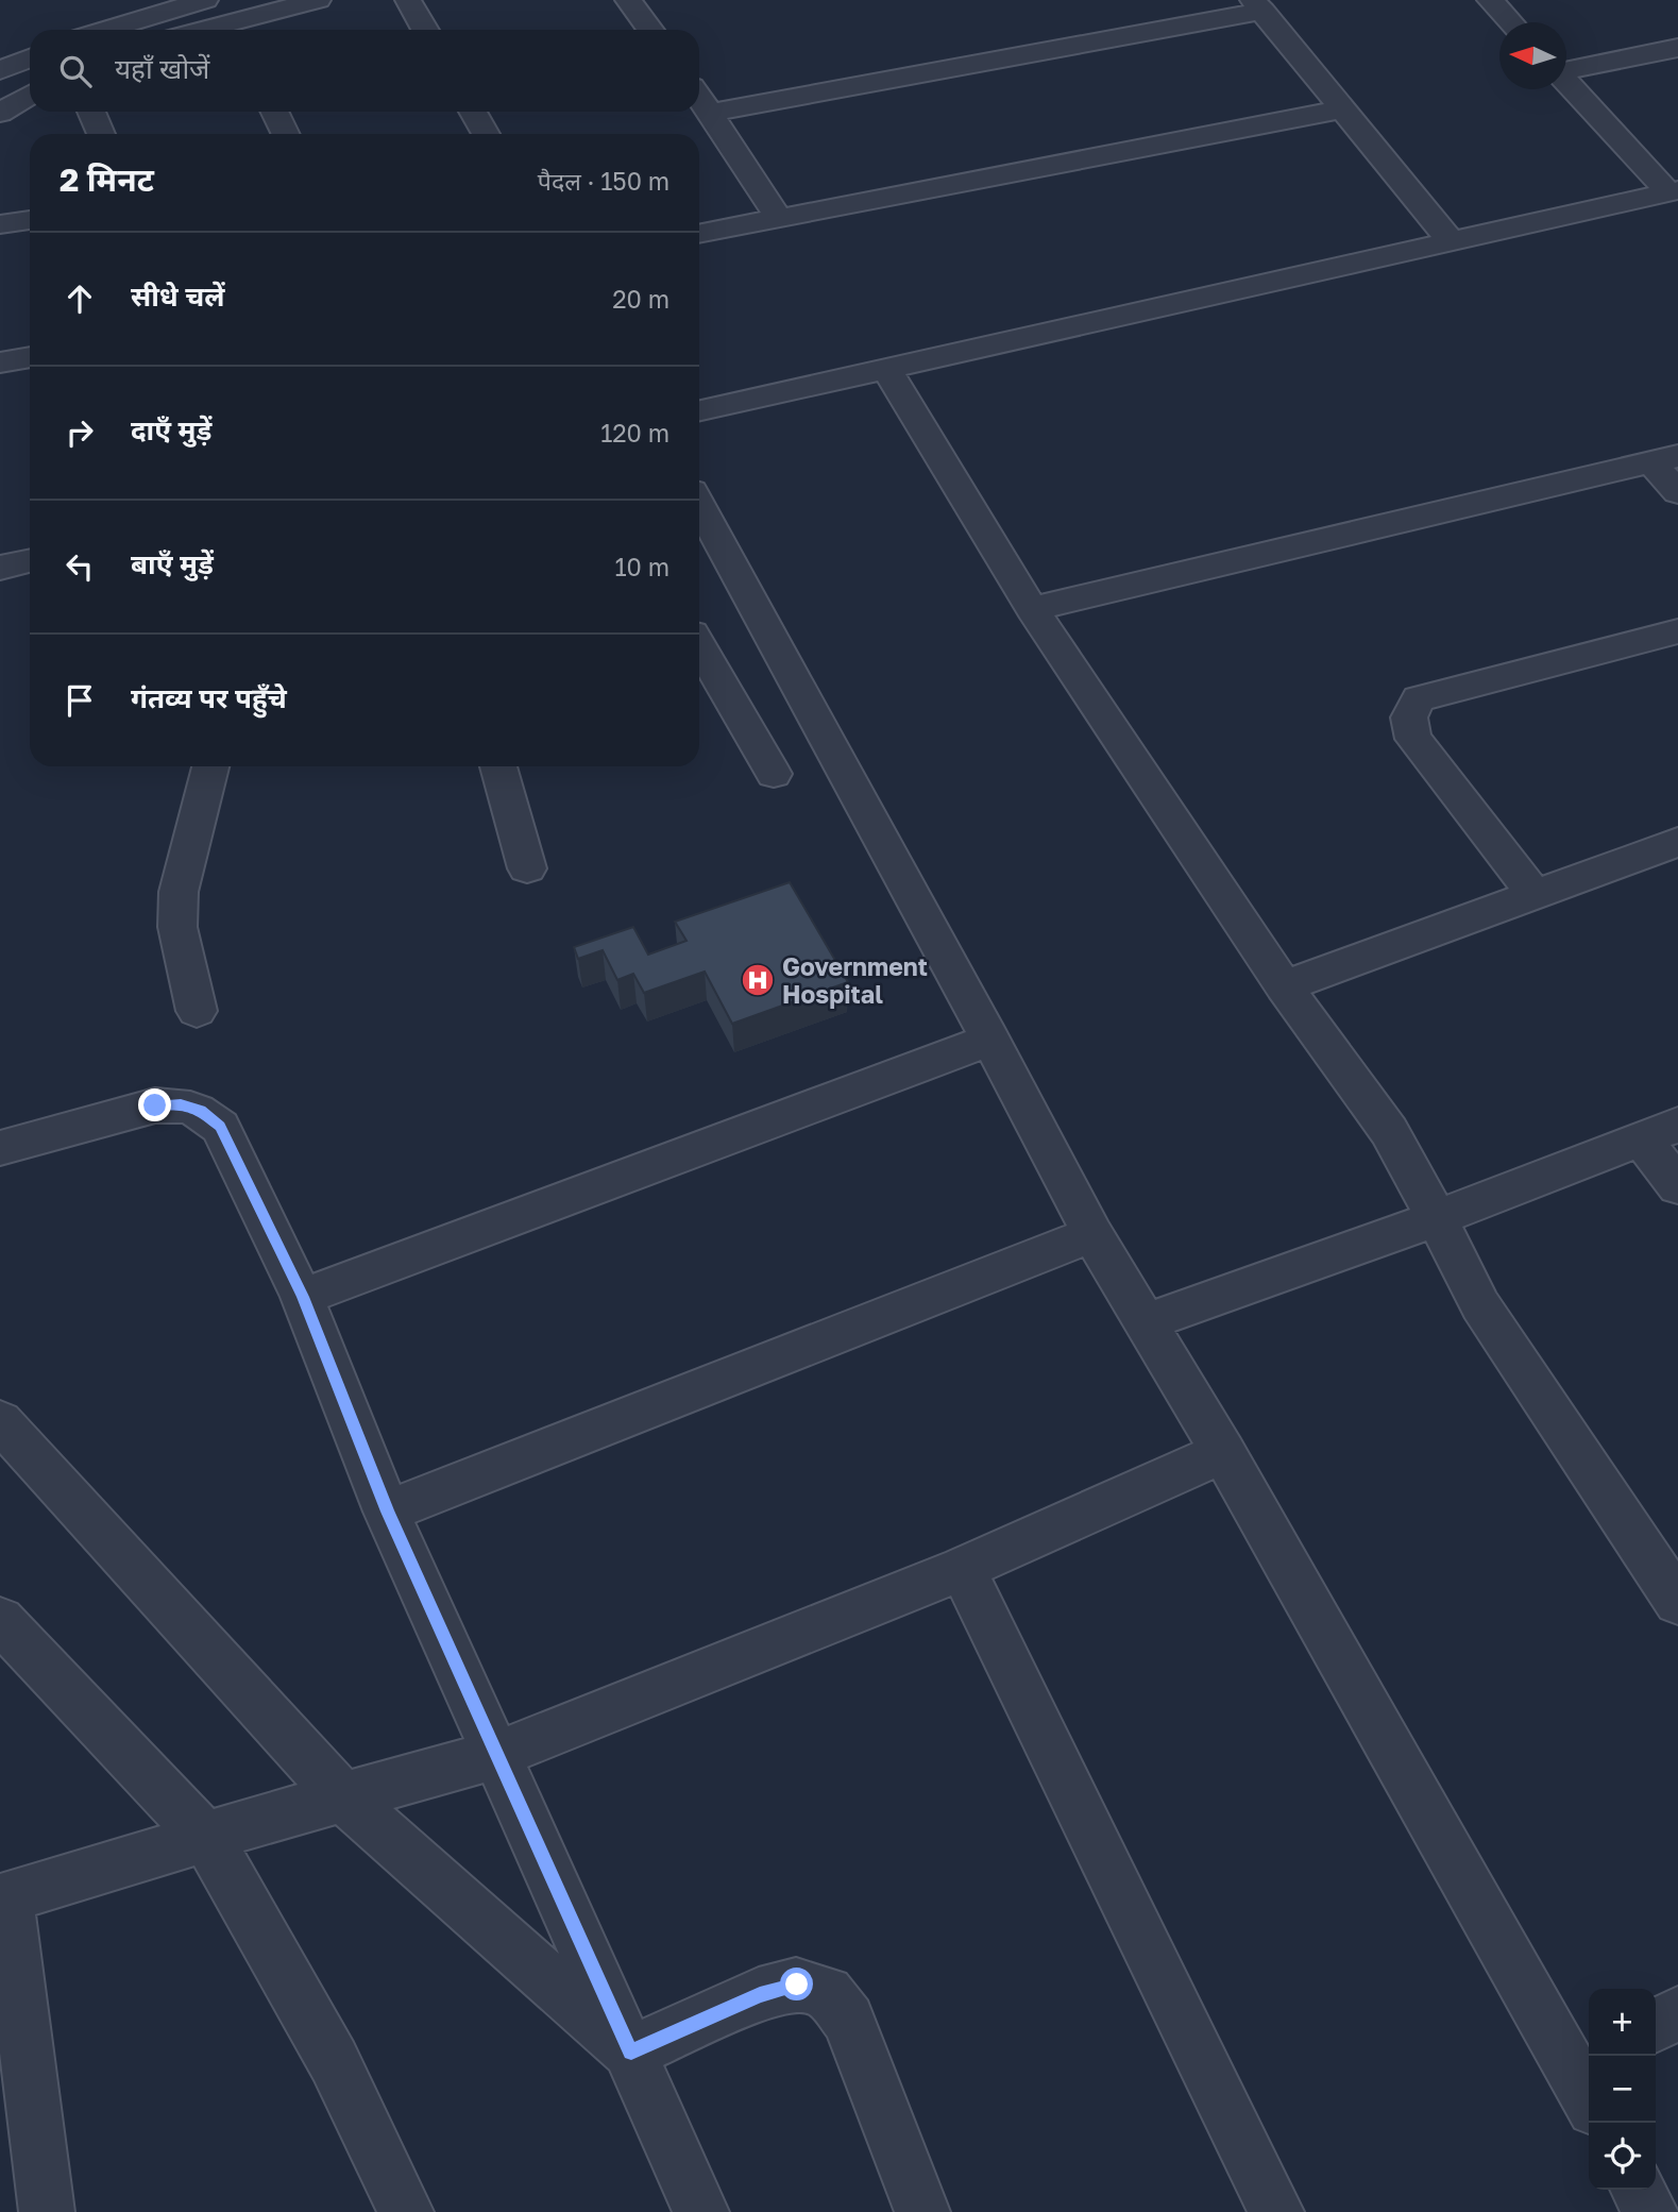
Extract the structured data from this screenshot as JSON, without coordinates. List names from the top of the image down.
{
  "places": {
    "hospital": ["Government Hospital"]
  },
  "north": "left",
  "page": {
    "search": "यहाँ खोजें",
    "heading": ["2 मिनट", "पैदल · 150 m"],
    "list": [
      ["सीधे चलें", "20 m"],
      ["दाएँ मुड़ें", "120 m"],
      ["बाएँ मुड़ें", "10 m"],
      "गंतव्य पर पहुँचे"
    ],
    "map_buttons": ["+", "−"]
  }
}
